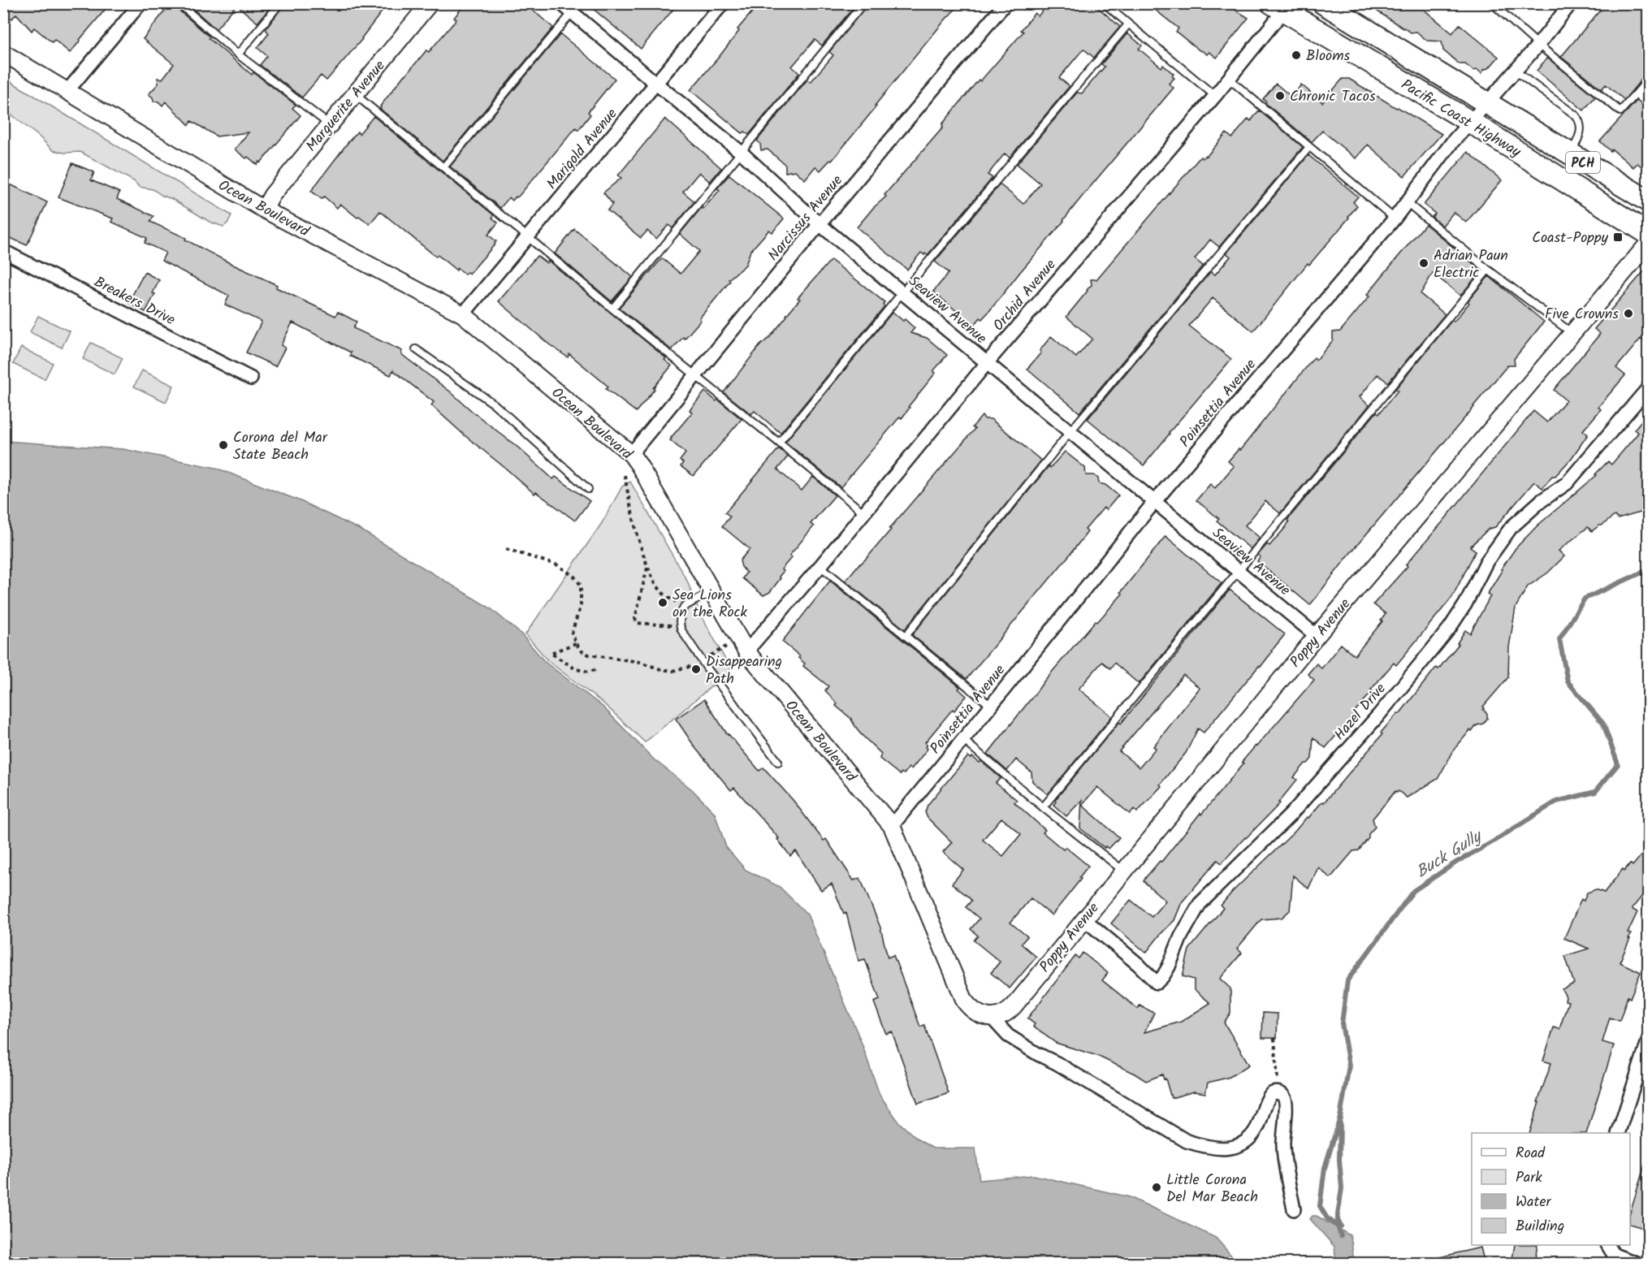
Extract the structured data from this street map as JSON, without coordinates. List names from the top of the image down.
{
  "streets": {
    "highway": ["Pacific Coast Highway", "PCH"],
    "street": [
      "Marguerite Avenue",
      "Marigold Avenue",
      "Ocean Boulevard",
      "Narcissus Avenue",
      "Orchid Avenue",
      "Breakers Drive",
      "Seaview Avenue",
      "Poinsettia Avenue",
      "Poppy Avenue",
      "Hazel Drive"
    ]
  },
  "crossings": [
    ["Marguerite Avenue", "Ocean Boulevard"],
    ["Pacific Coast Highway", "Orchid Avenue"],
    ["Pacific Coast Highway", "Poinsettia Avenue"],
    ["Marigold Avenue", "Ocean Boulevard"],
    ["Marigold Avenue", "Seaview Avenue"],
    ["Ocean Boulevard", "Narcissus Avenue"],
    ["Ocean Boulevard", "Orchid Avenue"],
    ["Ocean Boulevard", "Poinsettia Avenue"],
    ["Ocean Boulevard", "Poppy Avenue"],
    ["Narcissus Avenue", "Seaview Avenue"],
    ["Orchid Avenue", "Seaview Avenue"],
    ["Seaview Avenue", "Poinsettia Avenue"],
    ["Seaview Avenue", "Poppy Avenue"],
    ["Poppy Avenue", "Hazel Drive"]
  ],
  "water": ["Buck Gully"],
  "places": {
    "other": [
      "Blooms",
      "Chronic Tacos",
      "Adrian Paun Electric",
      "Five Crowns",
      "Corona del Mar State Beach",
      "Sea Lions on the Rock",
      "Disappearing Path",
      "Little Corona Del Mar Beach"
    ],
    "transit": ["Coast-Poppy"]
  },
  "legend": [
    "Road",
    "Park",
    "Water",
    "Building"
  ]
}
